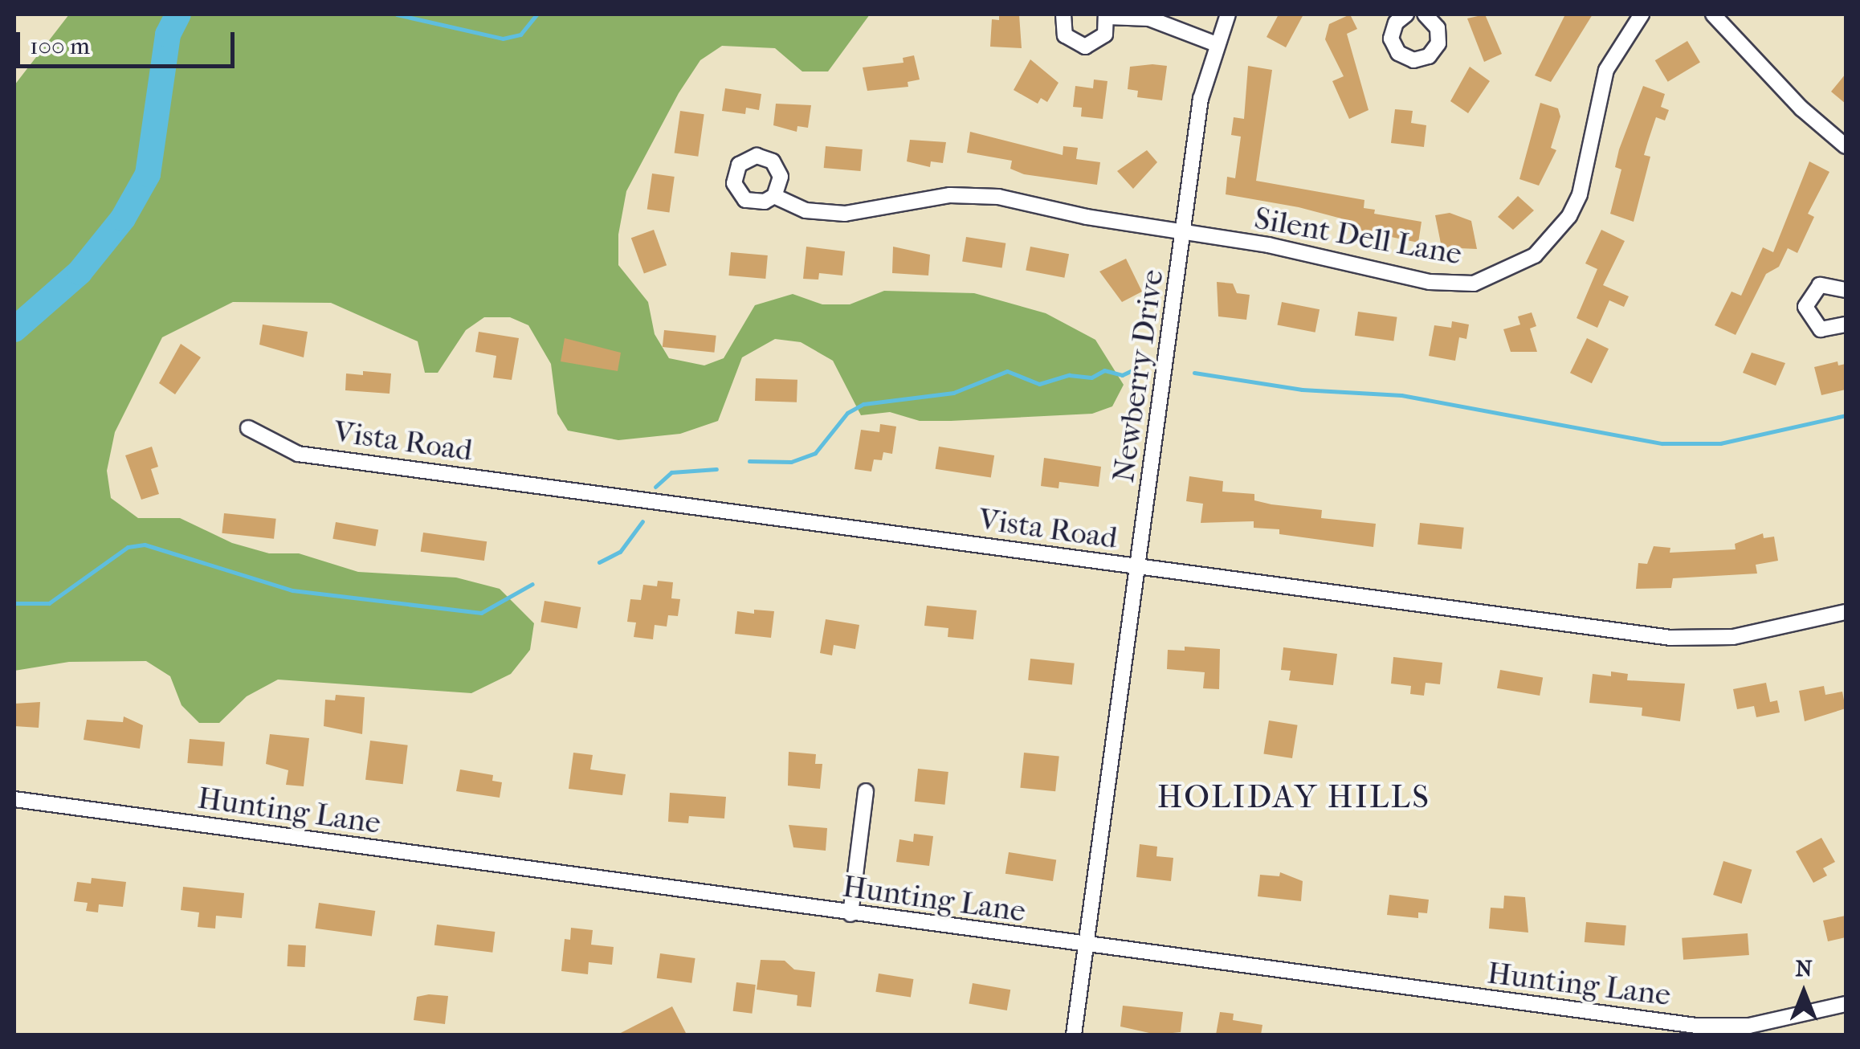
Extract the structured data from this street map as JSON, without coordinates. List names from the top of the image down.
{
  "streets": {
    "street": [
      "Silent Dell Lane",
      "Newberry Drive",
      "Vista Road",
      "Hunting Lane"
    ]
  },
  "crossings": [
    ["Silent Dell Lane", "Newberry Drive"],
    ["Newberry Drive", "Vista Road"],
    ["Newberry Drive", "Hunting Lane"]
  ],
  "districts": ["HOLIDAY HILLS"],
  "scale_bar": "100 m",
  "north": "top"
}
